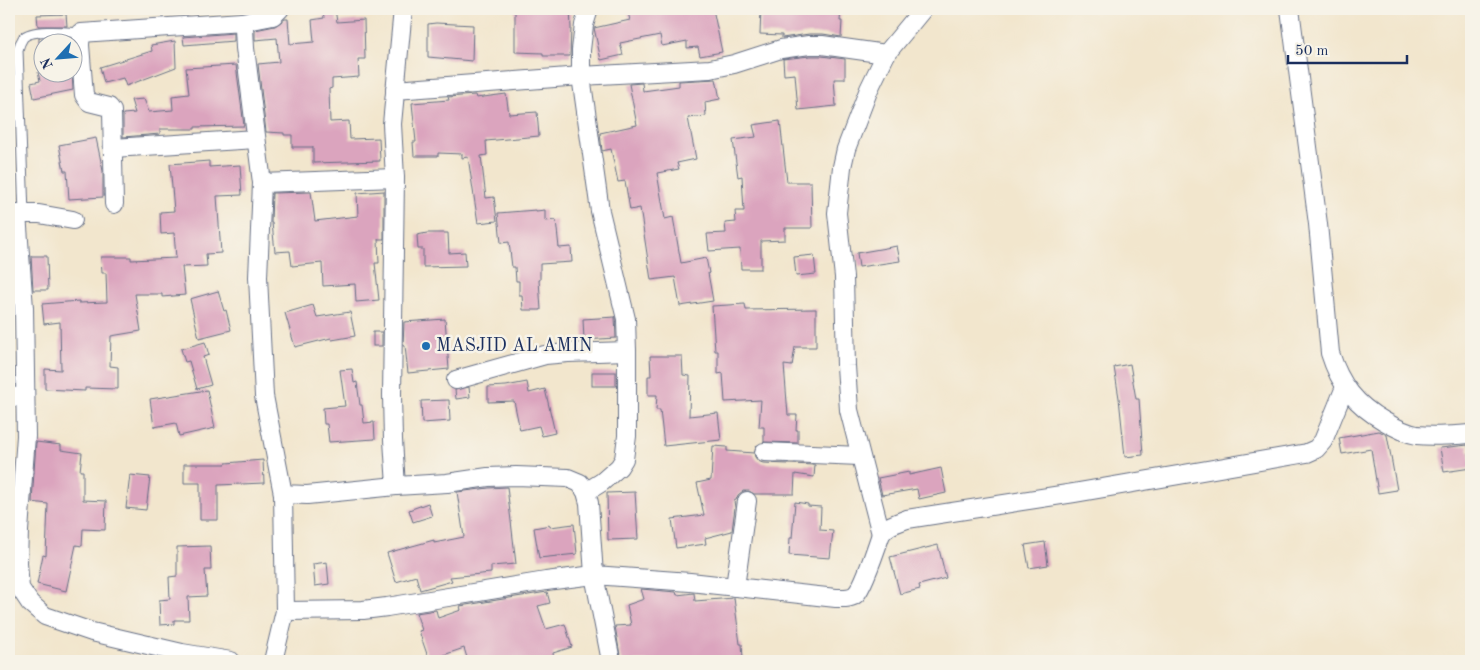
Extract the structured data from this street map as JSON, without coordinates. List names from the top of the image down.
{
  "places": ["MASJID AL AMIN"],
  "scale_bar": "50 m",
  "north": "bottom left"
}
